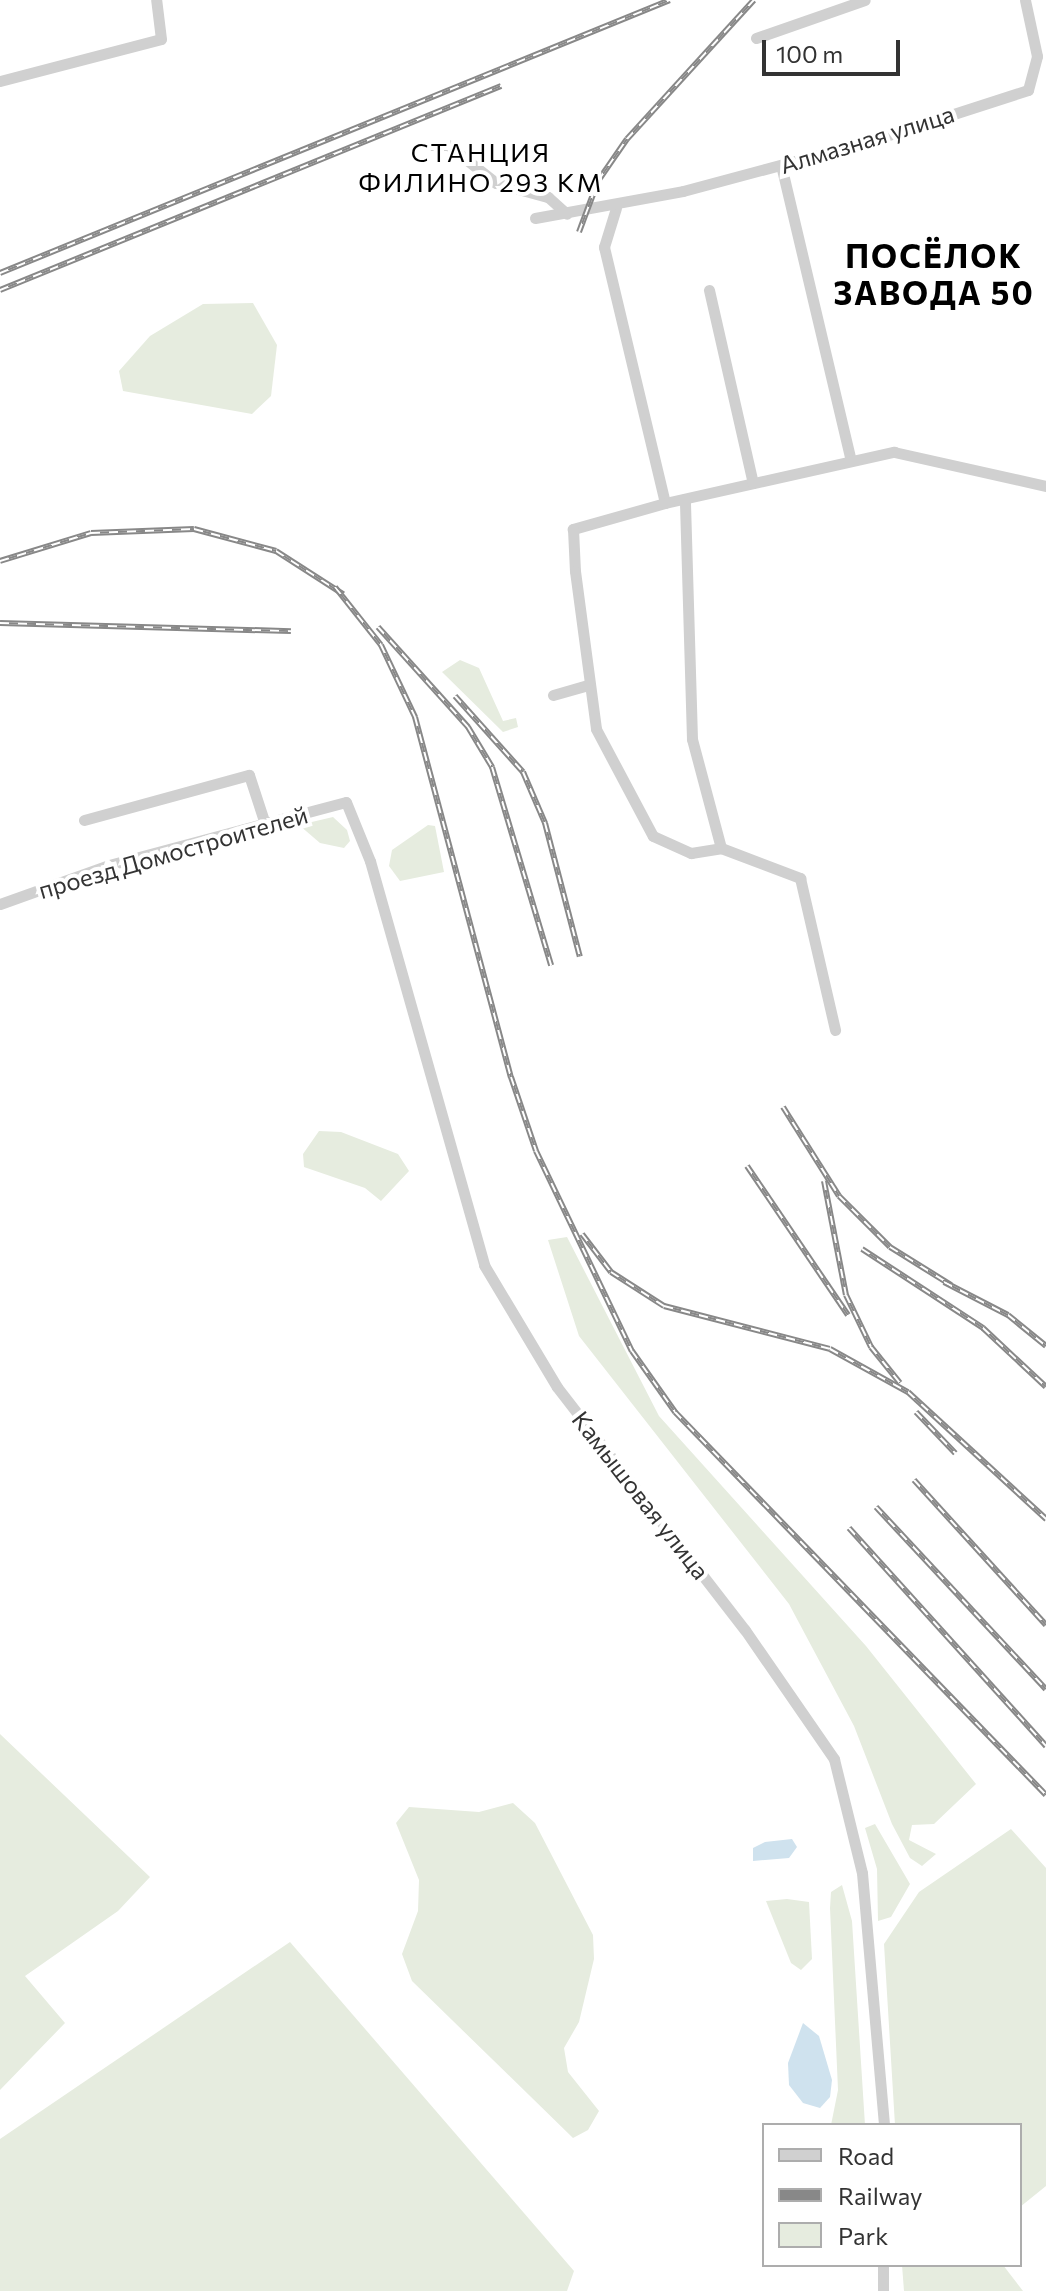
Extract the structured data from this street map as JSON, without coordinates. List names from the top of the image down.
{
  "streets": {
    "street": ["Алмазная улица", "проезд Домостроителей", "Камышовая улица"]
  },
  "crossings": [
    ["проезд Домостроителей", "Камышовая улица"]
  ],
  "districts": ["СТАНЦИЯ ФИЛИНО 293 КМ", "ПОСЁЛОК ЗАВОДА 50"],
  "legend": ["Road", "Railway", "Park"],
  "scale_bar": "100 m"
}
